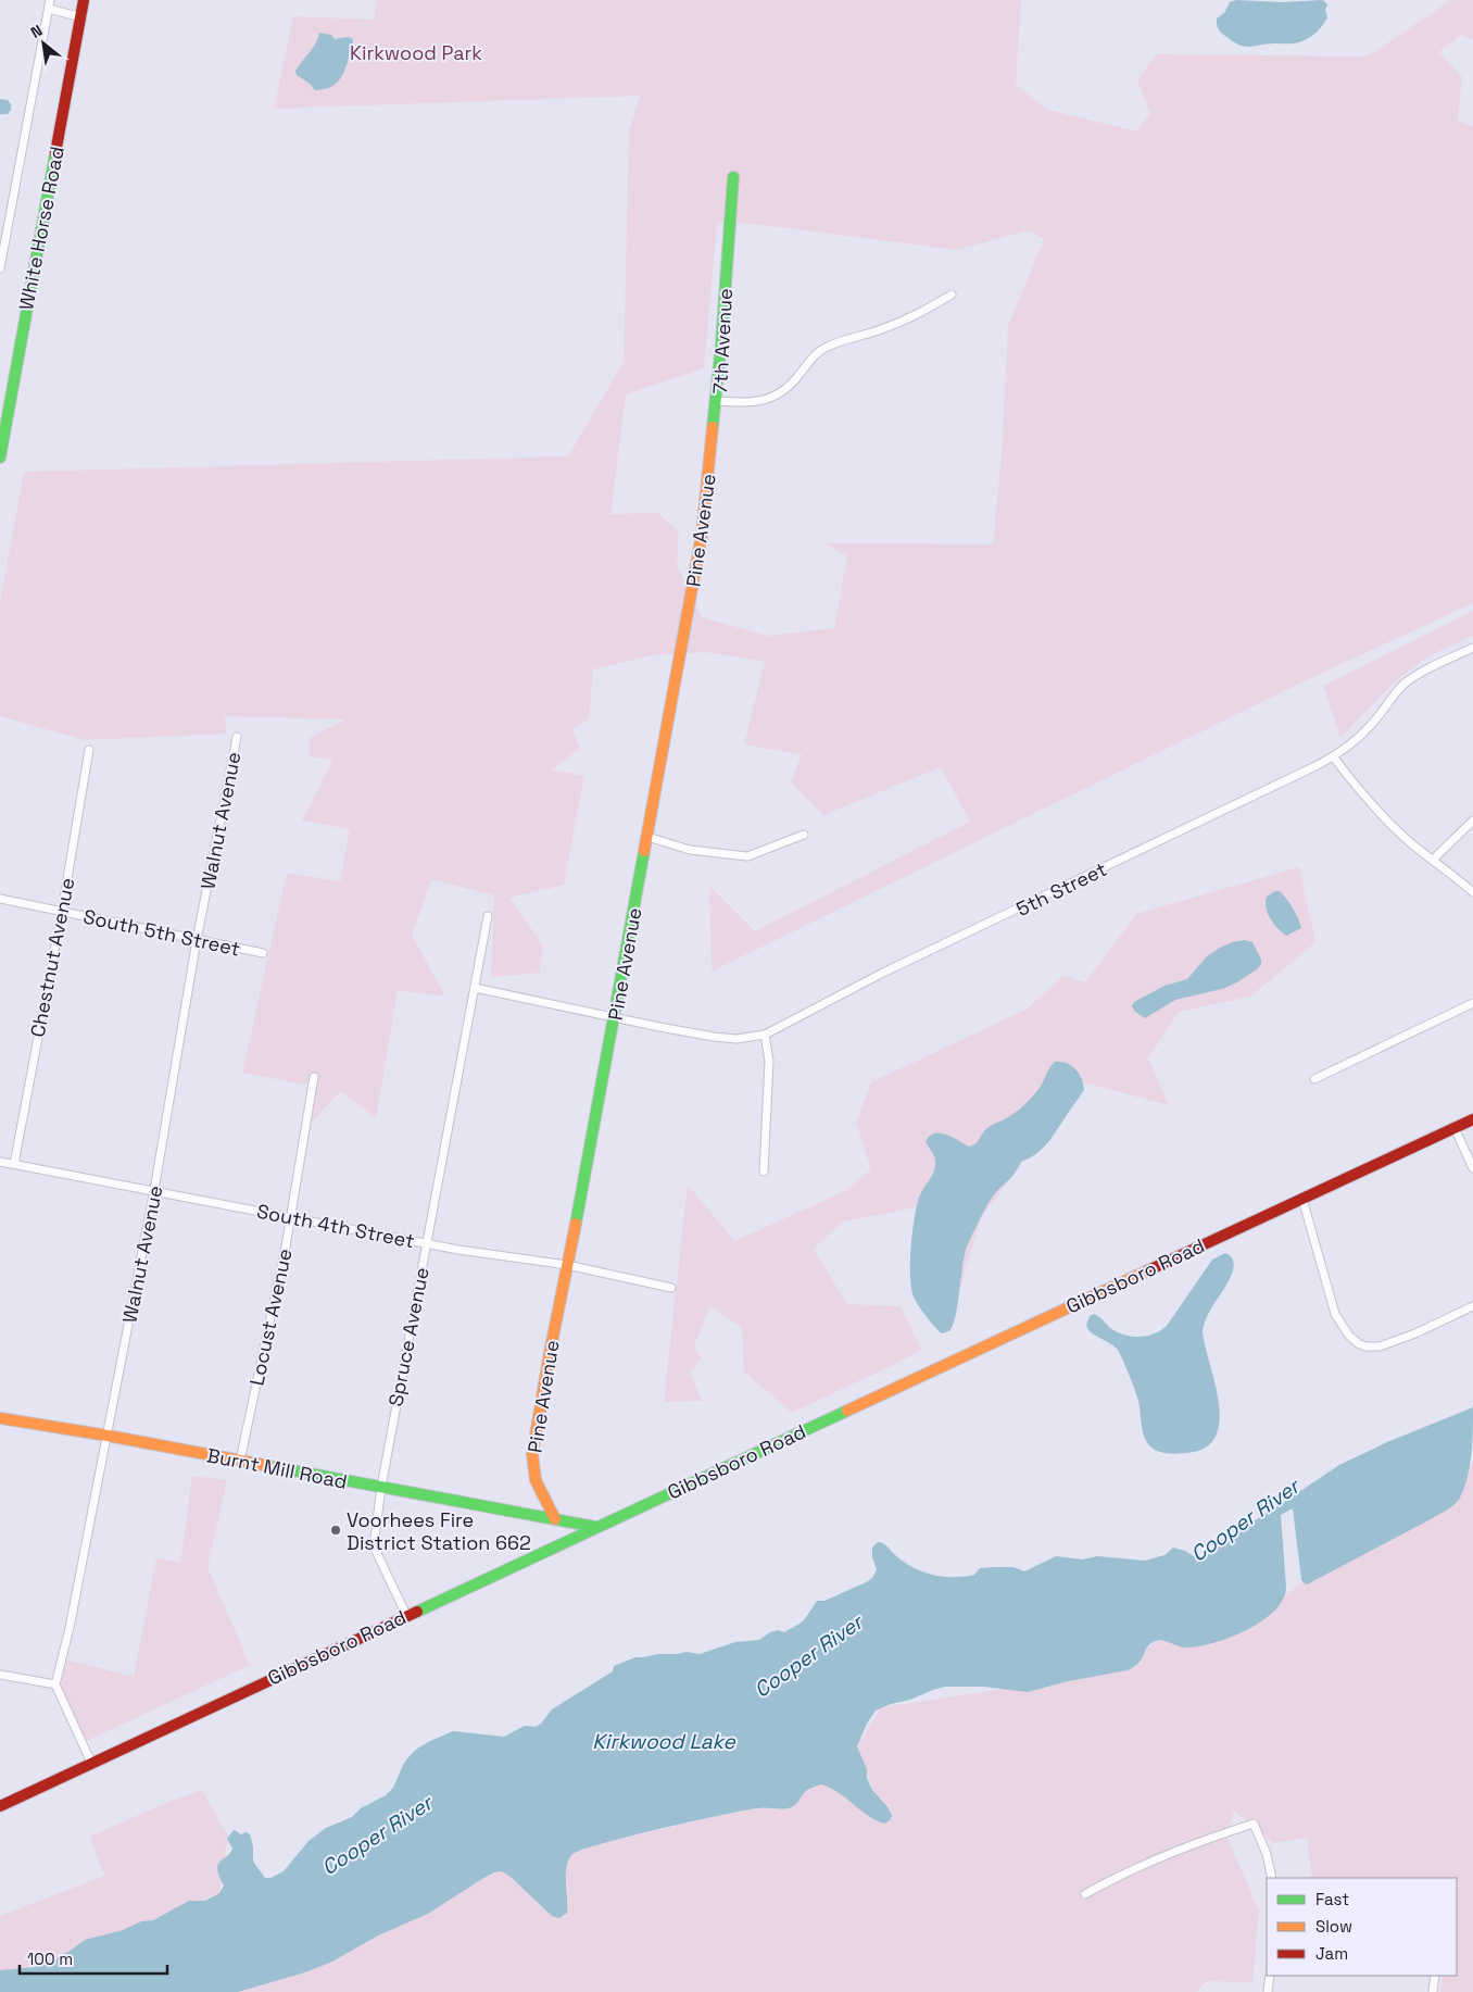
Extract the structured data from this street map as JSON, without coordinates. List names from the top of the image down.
{
  "streets": {
    "street": [
      "White Horse Road",
      "7th Avenue",
      "Pine Avenue",
      "Walnut Avenue",
      "5th Street",
      "South 5th Street",
      "Chestnut Avenue",
      "South 4th Street",
      "Gibbsboro Road",
      "Locust Avenue",
      "Spruce Avenue",
      "Burnt Mill Road"
    ]
  },
  "crossings": [
    ["7th Avenue", "Pine Avenue"],
    ["Pine Avenue", "5th Street"],
    ["Pine Avenue", "South 4th Street"],
    ["Pine Avenue", "Burnt Mill Road"],
    ["Walnut Avenue", "South 5th Street"],
    ["Walnut Avenue", "South 4th Street"],
    ["Walnut Avenue", "Burnt Mill Road"],
    ["South 5th Street", "Chestnut Avenue"],
    ["Chestnut Avenue", "South 4th Street"],
    ["South 4th Street", "Locust Avenue"],
    ["South 4th Street", "Spruce Avenue"],
    ["Gibbsboro Road", "Spruce Avenue"],
    ["Gibbsboro Road", "Burnt Mill Road"],
    ["Locust Avenue", "Burnt Mill Road"],
    ["Spruce Avenue", "Burnt Mill Road"]
  ],
  "water": ["Cooper River", "Kirkwood Lake"],
  "parks": ["Kirkwood Park"],
  "places": ["Voorhees Fire District Station 662"],
  "legend": ["Fast", "Slow", "Jam"],
  "scale_bar": "100 m",
  "north": "top left"
}
